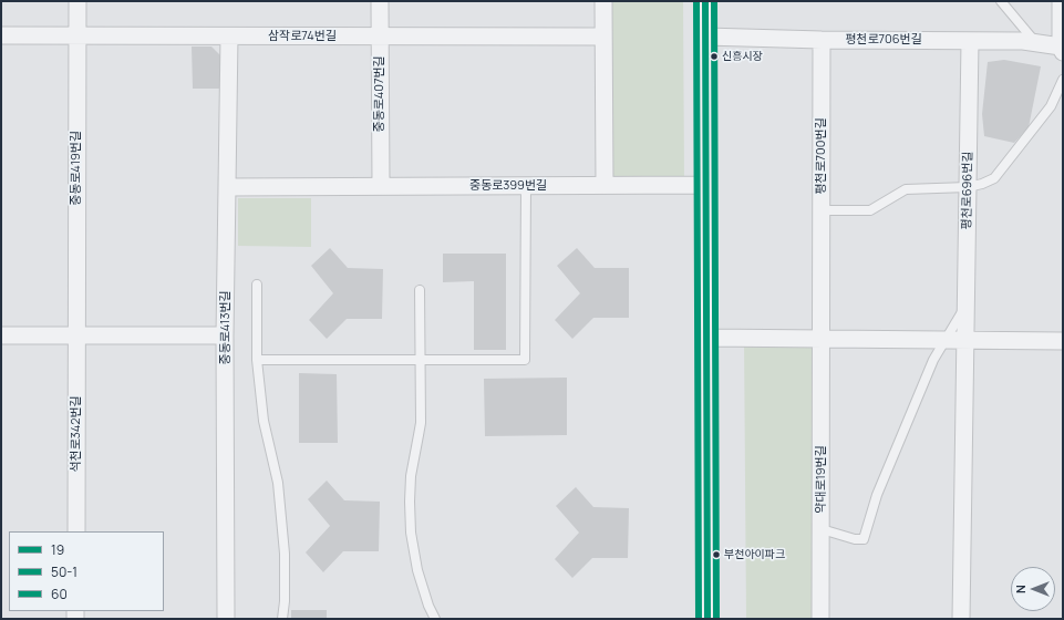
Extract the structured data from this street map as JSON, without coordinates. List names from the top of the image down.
{
  "streets": {
    "street": [
      "삼작로74번길",
      "평천로706번길",
      "중동로407번길",
      "평천로700번길",
      "중동로419번길",
      "중동로399번길",
      "평천로696번길",
      "중동로413번길",
      "석천로342번길",
      "약대로19번길"
    ]
  },
  "crossings": [
    ["삼작로74번길", "중동로407번길"],
    ["삼작로74번길", "중동로419번길"],
    ["삼작로74번길", "중동로413번길"],
    ["평천로706번길", "평천로700번길"],
    ["평천로706번길", "평천로696번길"],
    ["중동로407번길", "중동로399번길"],
    ["평천로700번길", "평천로696번길"],
    ["중동로419번길", "석천로342번길"],
    ["중동로399번길", "중동로413번길"]
  ],
  "places": ["신흥시장", "부천아이파크"],
  "lines": ["transit line 19", "transit line 50-1", "transit line 60"],
  "legend": ["19", "50-1", "60"],
  "north": "left"
}
